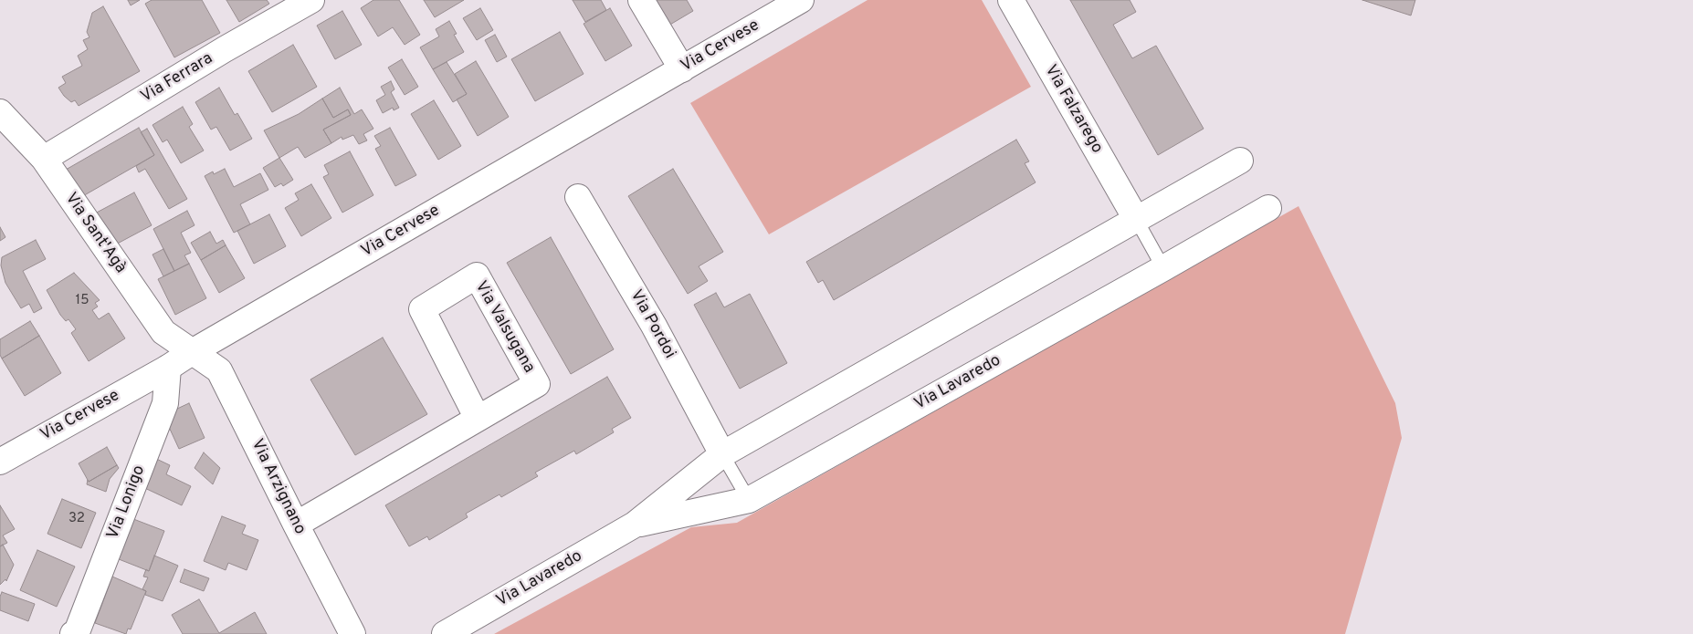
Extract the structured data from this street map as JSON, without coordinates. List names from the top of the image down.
{
  "streets": {
    "street": [
      "Via Cervese",
      "Via Ferrara",
      "Via Falzarego",
      "Via Sant'Agà",
      "Via Pordoi",
      "Via Valsugana",
      "Via Lavaredo",
      "Via Arzignano",
      "Via Lonigo"
    ]
  },
  "crossings": [
    ["Via Cervese", "Via Sant'Agà"],
    ["Via Cervese", "Via Arzignano"],
    ["Via Cervese", "Via Lonigo"],
    ["Via Ferrara", "Via Sant'Agà"],
    ["Via Falzarego", "Via Lavaredo"],
    ["Via Sant'Agà", "Via Arzignano"],
    ["Via Pordoi", "Via Lavaredo"],
    ["Via Valsugana", "Via Arzignano"]
  ],
  "house_numbers": ["15", "32"]
}
